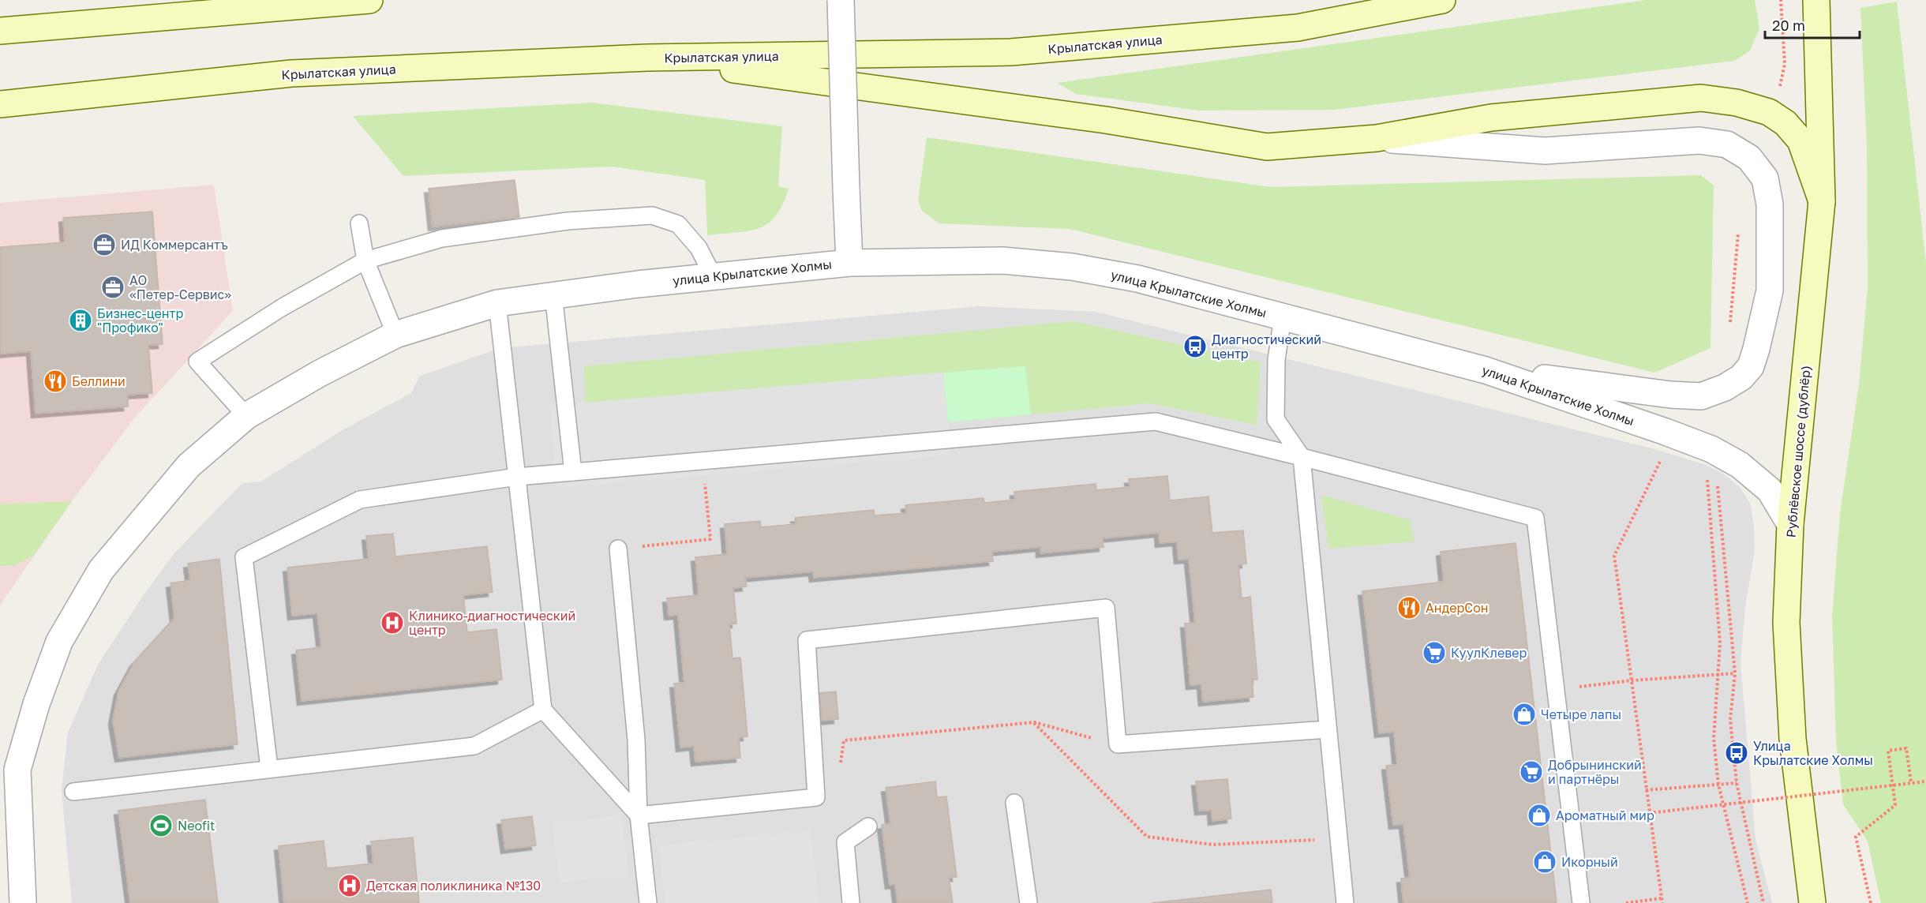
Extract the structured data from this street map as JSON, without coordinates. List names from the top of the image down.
{
  "streets": {
    "main road": ["Крылатская улица", "Рублёвское шоссе (дублёр)"],
    "street": ["улица Крылатские Холмы"]
  },
  "crossings": [
    ["улица Крылатские Холмы", "Рублёвское шоссе (дублёр)"]
  ],
  "places": {
    "office": ["ИД Коммерсантъ", "АО «Петер-Сервис»"],
    "building": ["Бизнес-центр \"Профико\""],
    "bus stop": ["Диагностический центр", "Улица Крылатские Холмы"],
    "restaurant": ["Беллини", "АндерСон"],
    "hospital": ["Клинико-диагностический центр", "Детская поликлиника №130"],
    "supermarket": ["КуулКлевер", "Добрынинский и партнёры"],
    "shop": ["Четыре лапы", "Ароматный мир", "Икорный"],
    "sports": ["Neofit"]
  },
  "scale_bar": "20 m"
}
